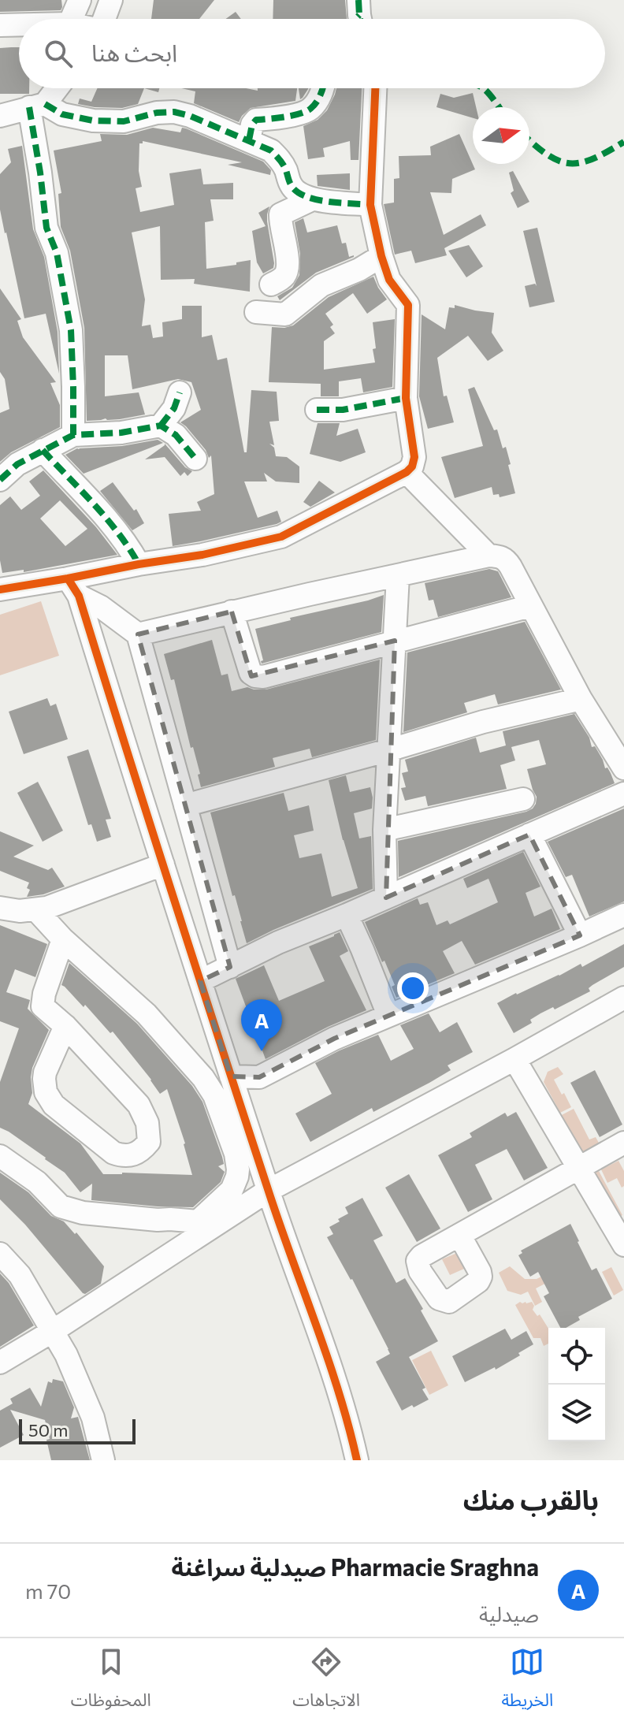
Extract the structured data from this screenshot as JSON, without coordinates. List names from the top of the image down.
{
  "scale_bar": "50 m",
  "north": "right",
  "page": {
    "search": "ابحث هنا",
    "pins": "A",
    "scale": "50 m",
    "heading": "بالقرب منك",
    "list": [
      {
        "mark": "A",
        "name": "Pharmacie Sraghna صيدلية سراغنة",
        "note": "صيدلية",
        "value": "70 m"
      }
    ],
    "nav": ["الخريطة", "الاتجاهات", "المحفوظات"]
  }
}
